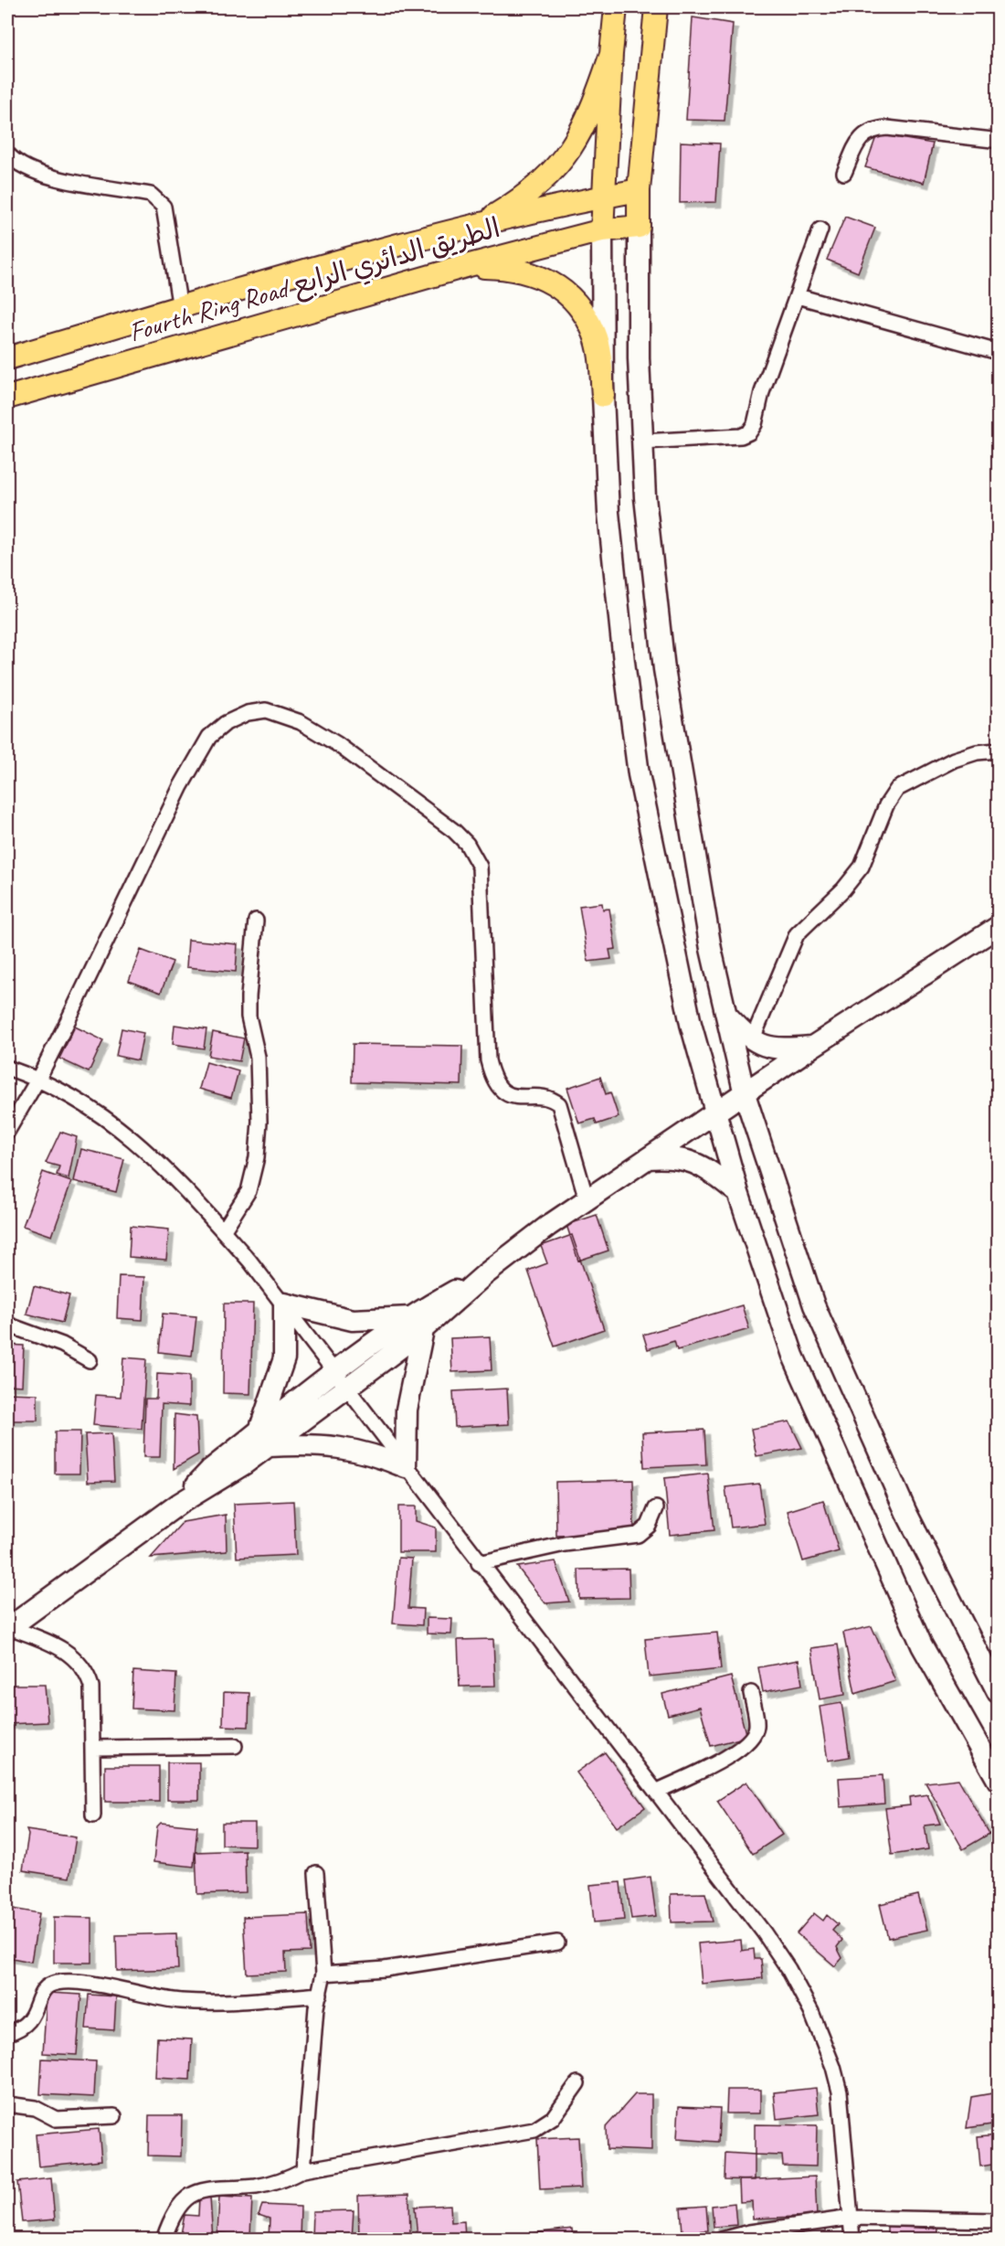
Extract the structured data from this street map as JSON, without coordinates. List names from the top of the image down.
{
  "streets": {
    "main road": ["Fourth Ring Road الطريق الدائري الرابع"]
  }
}
